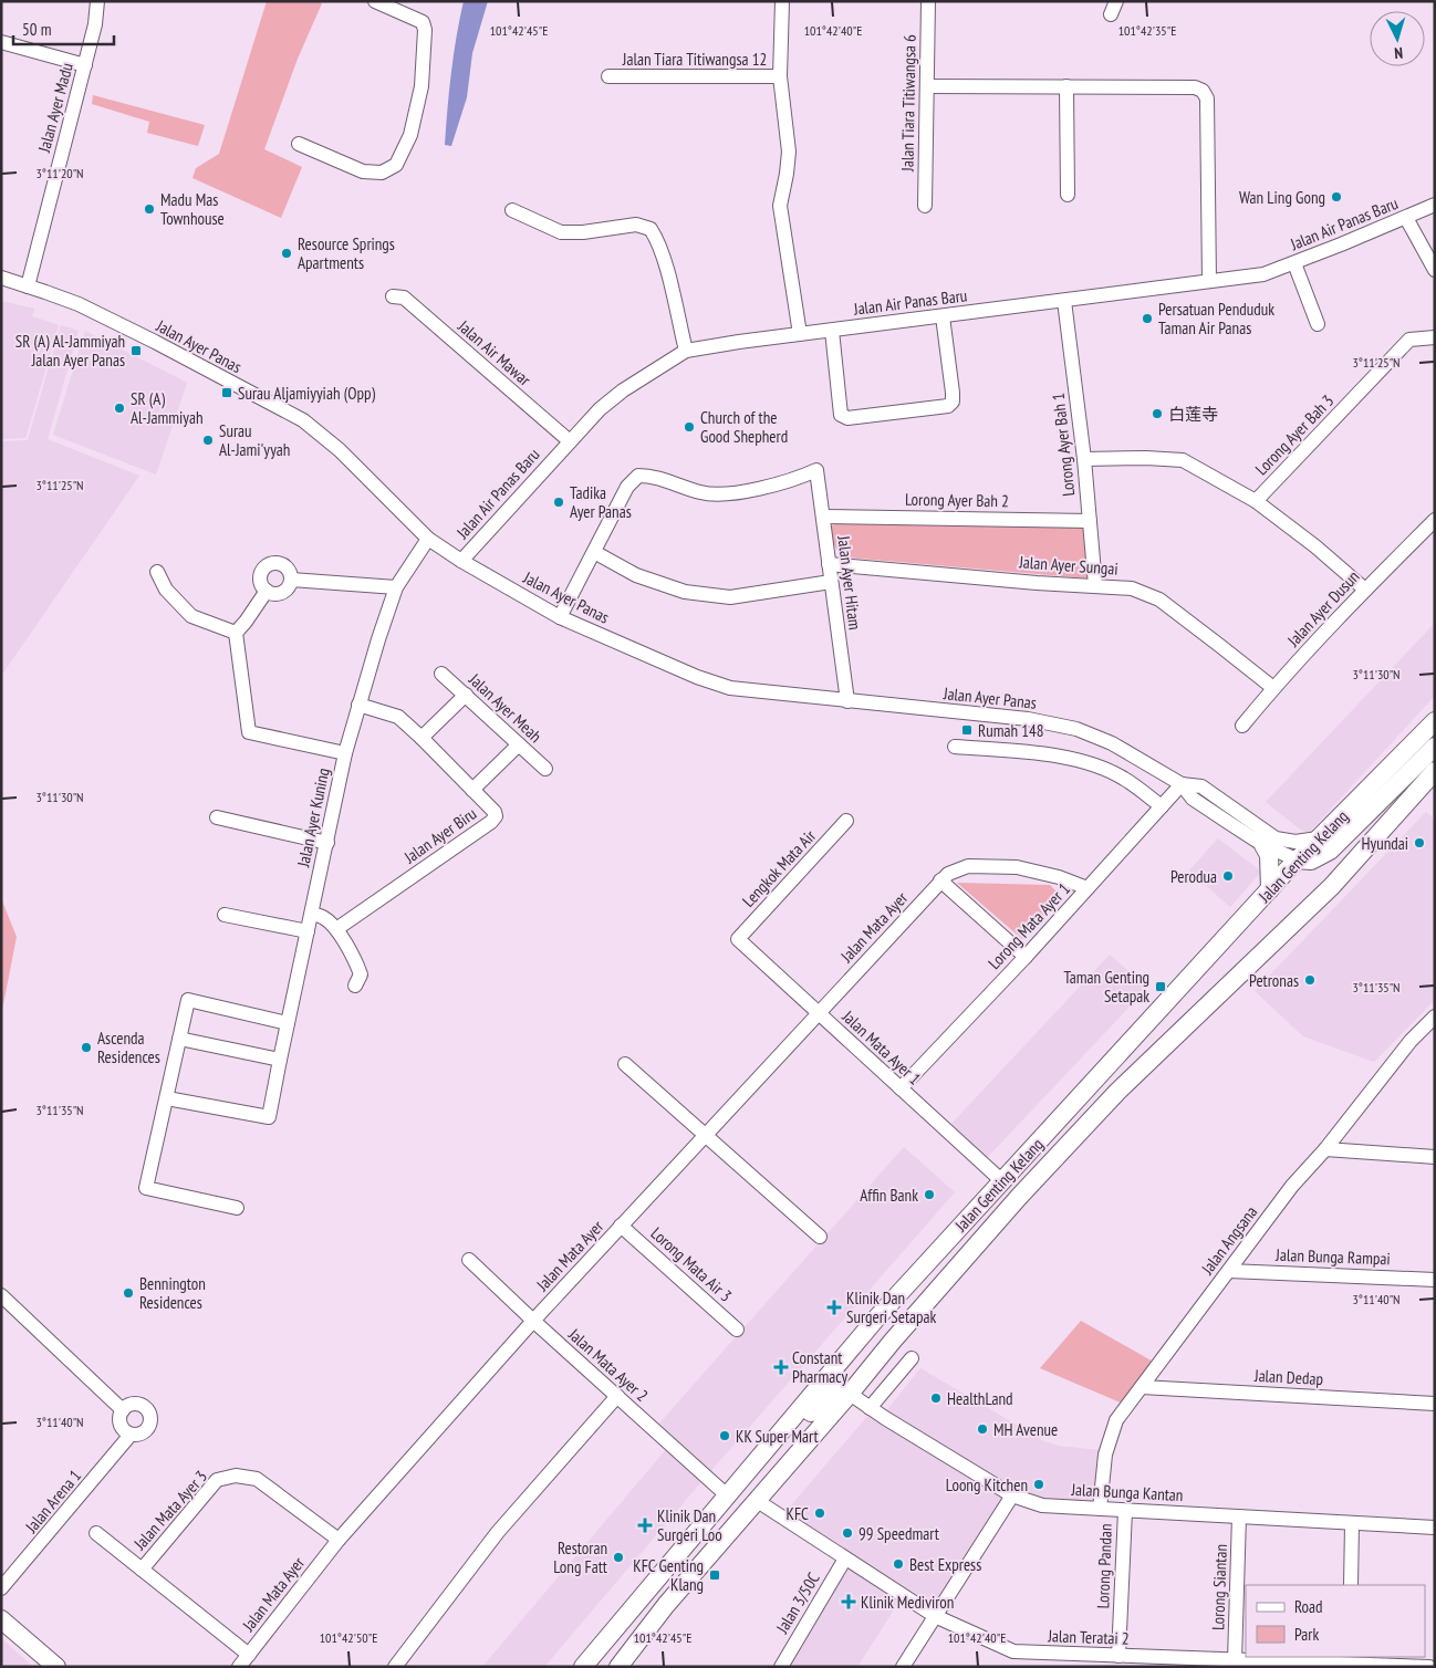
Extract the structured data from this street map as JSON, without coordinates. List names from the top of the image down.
{
  "streets": {
    "main road": ["Jalan Genting Kelang"],
    "street": [
      "Jalan Tiara Titiwangsa 12",
      "Jalan Tiara Titiwangsa 6",
      "Jalan Ayer Madu",
      "Jalan Air Panas Baru",
      "Jalan Ayer Panas",
      "Jalan Air Mawar",
      "Lorong Ayer Bah 3",
      "Lorong Ayer Bah 1",
      "Lorong Ayer Bah 2",
      "Jalan Ayer Sungai",
      "Jalan Ayer Hitam",
      "Jalan Ayer Dusun",
      "Jalan Ayer Meah",
      "Jalan Ayer Kuning",
      "Jalan Ayer Biru",
      "Lengkok Mata Air",
      "Lorong Mata Ayer 1",
      "Jalan Mata Ayer",
      "Jalan Mata Ayer 1",
      "Jalan Angsana",
      "Jalan Bunga Rampai",
      "Lorong Mata Air 3",
      "Jalan Mata Ayer 2",
      "Jalan Dedap",
      "Jalan Bunga Kantan",
      "Jalan Arena 1",
      "Jalan Mata Ayer 3",
      "Lorong Pandan",
      "Lorong Siantan",
      "Jalan 3/50C",
      "Jalan Teratai 2"
    ]
  },
  "crossings": [
    ["Jalan Ayer Madu", "Jalan Ayer Panas"],
    ["Jalan Air Panas Baru", "Jalan Ayer Panas"],
    ["Jalan Air Panas Baru", "Jalan Air Mawar"],
    ["Jalan Air Panas Baru", "Lorong Ayer Bah 1"],
    ["Jalan Ayer Panas", "Jalan Ayer Hitam"],
    ["Jalan Ayer Panas", "Jalan Ayer Kuning"],
    ["Jalan Ayer Panas", "Jalan Genting Kelang"],
    ["Jalan Ayer Panas", "Lorong Mata Ayer 1"],
    ["Lorong Ayer Bah 1", "Lorong Ayer Bah 2"],
    ["Lorong Ayer Bah 1", "Jalan Ayer Sungai"],
    ["Lorong Ayer Bah 2", "Jalan Ayer Hitam"],
    ["Jalan Ayer Sungai", "Jalan Ayer Hitam"],
    ["Jalan Ayer Sungai", "Jalan Ayer Dusun"],
    ["Jalan Ayer Kuning", "Jalan Ayer Biru"],
    ["Jalan Genting Kelang", "Jalan Mata Ayer 1"],
    ["Jalan Genting Kelang", "Jalan Mata Ayer 2"],
    ["Jalan Genting Kelang", "Jalan Bunga Kantan"],
    ["Jalan Genting Kelang", "Jalan Teratai 2"],
    ["Lengkok Mata Air", "Jalan Mata Ayer 1"],
    ["Lorong Mata Ayer 1", "Jalan Mata Ayer"],
    ["Lorong Mata Ayer 1", "Jalan Mata Ayer 1"],
    ["Jalan Mata Ayer", "Jalan Mata Ayer 1"],
    ["Jalan Mata Ayer", "Lorong Mata Air 3"],
    ["Jalan Mata Ayer", "Jalan Mata Ayer 2"],
    ["Jalan Mata Ayer", "Jalan Mata Ayer 3"],
    ["Jalan Angsana", "Jalan Bunga Rampai"],
    ["Jalan Angsana", "Jalan Dedap"],
    ["Jalan Angsana", "Jalan Bunga Kantan"],
    ["Jalan Bunga Kantan", "Lorong Pandan"],
    ["Jalan Bunga Kantan", "Lorong Siantan"],
    ["Lorong Pandan", "Jalan Teratai 2"],
    ["Lorong Siantan", "Jalan Teratai 2"],
    ["Jalan 3/50C", "Jalan Teratai 2"]
  ],
  "places": {
    "other": [
      "Wan Ling Gong",
      "Madu Mas Townhouse",
      "Resource Springs Apartments",
      "Persatuan Penduduk Taman Air Panas",
      "SR (A) Al-Jammiyah",
      "白莲寺",
      "Church of the Good Shepherd",
      "Surau Al-Jami'yyah",
      "Tadika Ayer Panas",
      "Hyundai",
      "Perodua",
      "Petronas",
      "Ascenda Residences",
      "Affin Bank",
      "Bennington Residences",
      "HealthLand",
      "MH Avenue",
      "KK Super Mart",
      "Loong Kitchen",
      "KFC",
      "99 Speedmart",
      "Restoran Long Fatt",
      "Best Express"
    ],
    "transit": [
      "SR (A) Al-Jammiyah Jalan Ayer Panas",
      "Surau Aljamiyyiah (Opp)",
      "Rumah 148",
      "Taman Genting Setapak",
      "KFC Genting Klang"
    ],
    "health": [
      "Klinik Dan Surgeri Setapak",
      "Constant Pharmacy",
      "Klinik Dan Surgeri Loo",
      "Klinik Mediviron"
    ]
  },
  "legend": ["Road", "Park"],
  "scale_bar": "50 m",
  "north": "bottom",
  "coordinates": [
    "101°42'45\"E",
    "101°42'40\"E",
    "101°42'35\"E",
    "3°11'20\"N",
    "3°11'25\"N",
    "3°11'30\"N",
    "3°11'35\"N",
    "3°11'40\"N",
    "101°42'50\"E"
  ]
}
